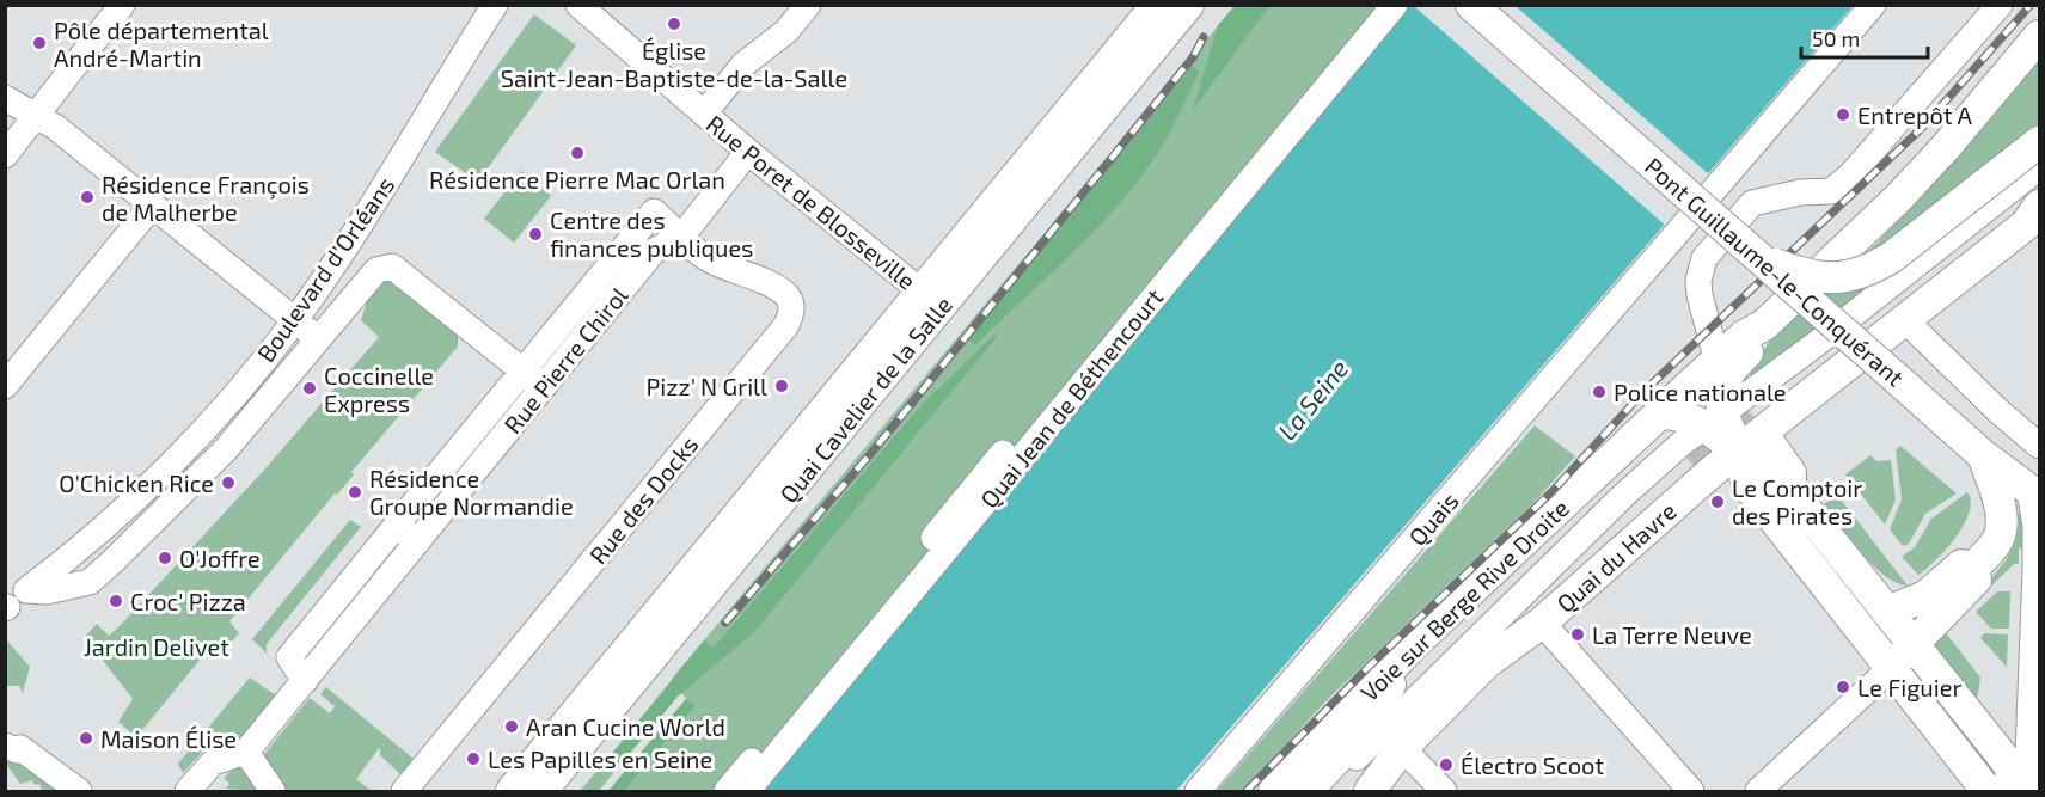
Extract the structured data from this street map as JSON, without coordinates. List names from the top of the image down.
{
  "streets": {
    "main road": [
      "Pont Guillaume-le-Conquérant",
      "Quai Cavelier de la Salle",
      "Quai du Havre",
      "Voie sur Berge Rive Droite"
    ],
    "street": [
      "Rue Poret de Blosseville",
      "Boulevard d'Orléans",
      "Rue Pierre Chirol",
      "Quai Jean de Béthencourt",
      "Rue des Docks",
      "Quais"
    ]
  },
  "crossings": [
    ["Rue Poret de Blosseville", "Rue Pierre Chirol"],
    ["Rue Poret de Blosseville", "Quai Cavelier de la Salle"],
    ["Rue Pierre Chirol", "Rue des Docks"]
  ],
  "water": ["La Seine"],
  "parks": ["Jardin Delivet"],
  "places": [
    "Église Saint-Jean-Baptiste-de-la-Salle",
    "Pôle départemental André-Martin",
    "Entrepôt A",
    "Résidence Pierre Mac Orlan",
    "Résidence François de Malherbe",
    "Centre des finances publiques",
    "Pizz' N Grill",
    "Coccinelle Express",
    "Police nationale",
    "O'Chicken Rice",
    "Résidence Groupe Normandie",
    "Le Comptoir des Pirates",
    "O'Joffre",
    "Croc' Pizza",
    "La Terre Neuve",
    "Le Figuier",
    "Aran Cucine World",
    "Maison Élise",
    "Les Papilles en Seine",
    "Électro Scoot"
  ],
  "scale_bar": "50 m"
}
